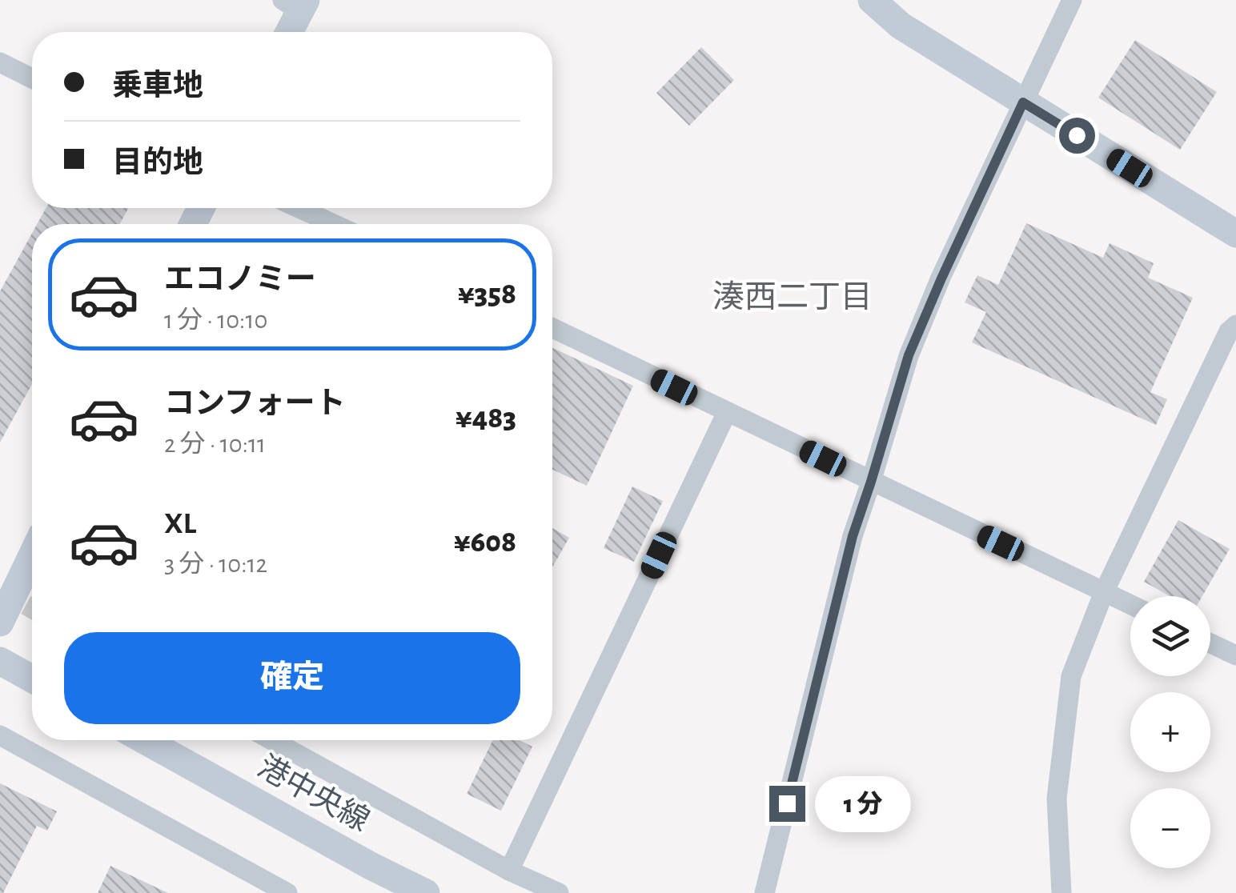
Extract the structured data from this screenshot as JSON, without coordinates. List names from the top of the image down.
{
  "streets": {
    "street": ["港中央線"]
  },
  "districts": ["湊西二丁目"],
  "page": {
    "banner": ["乗車地", "目的地"],
    "list": [
      {
        "name": "エコノミー",
        "note": "1 分 · 10:10",
        "value": "¥358"
      },
      {
        "name": "コンフォート",
        "note": "2 分 · 10:11",
        "value": "¥483"
      },
      {
        "name": "XL",
        "note": "3 分 · 10:12",
        "value": "¥608"
      }
    ],
    "map_buttons": ["+", "−"],
    "buttons": "確定",
    "bubble": "1 分"
  }
}
